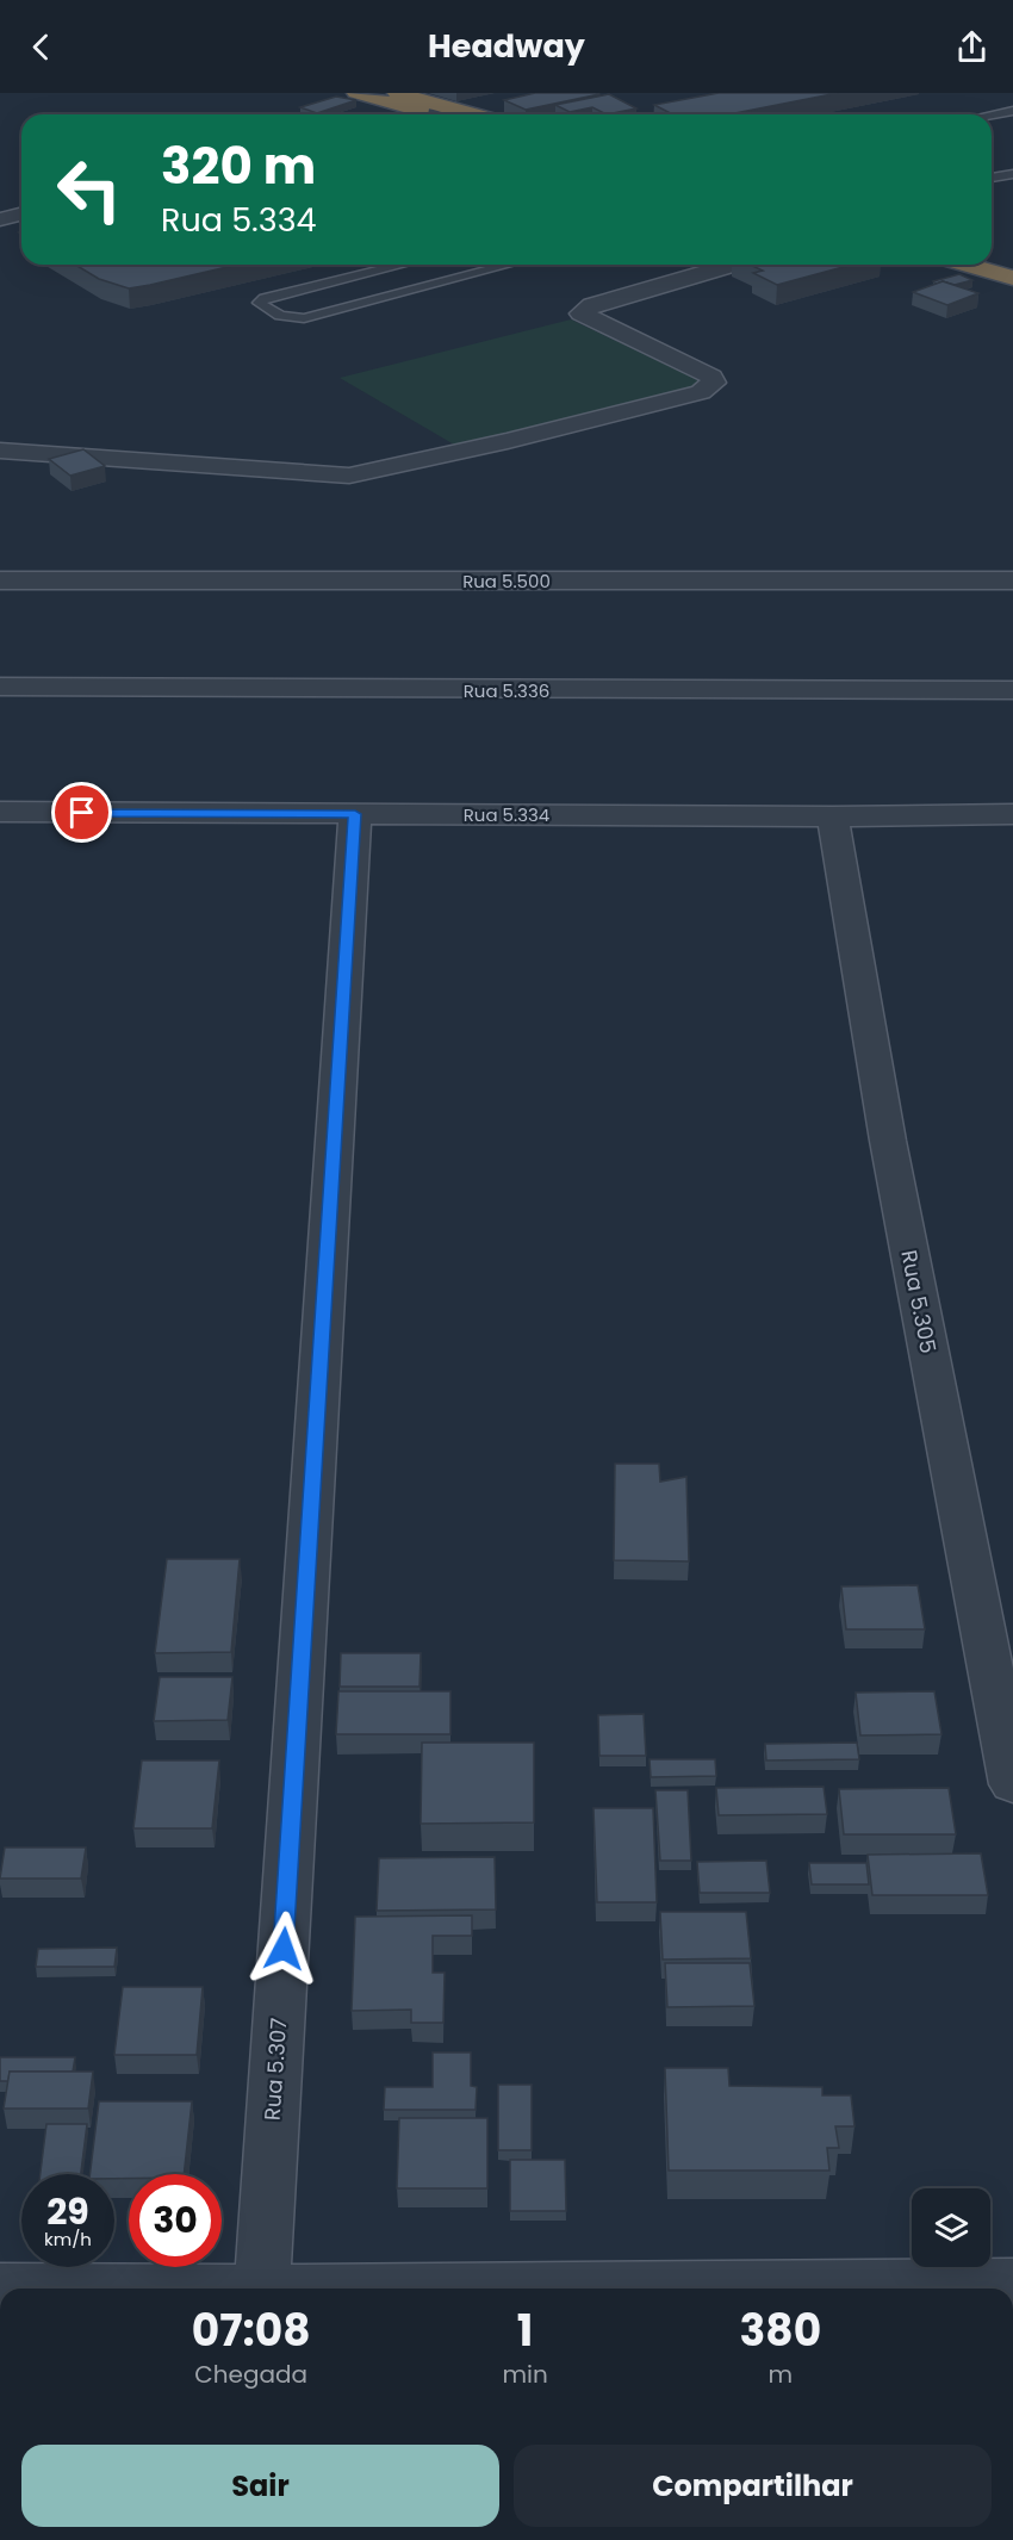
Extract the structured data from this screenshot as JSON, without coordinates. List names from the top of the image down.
{
  "streets": {
    "street": [
      "Rua 5.500",
      "Rua 5.336",
      "Rua 5.334",
      "Rua 5.305",
      "Rua 5.307"
    ]
  },
  "crossings": [
    ["Rua 5.334", "Rua 5.305"],
    ["Rua 5.334", "Rua 5.307"]
  ],
  "page": {
    "header": "Headway",
    "turn": ["320 m", "Rua 5.334"],
    "speed": "29 km/h",
    "limit": "30",
    "eta": [
      "07:08",
      "Chegada",
      "1",
      "min",
      "380",
      "m"
    ],
    "buttons": ["Sair", "Compartilhar"]
  }
}
